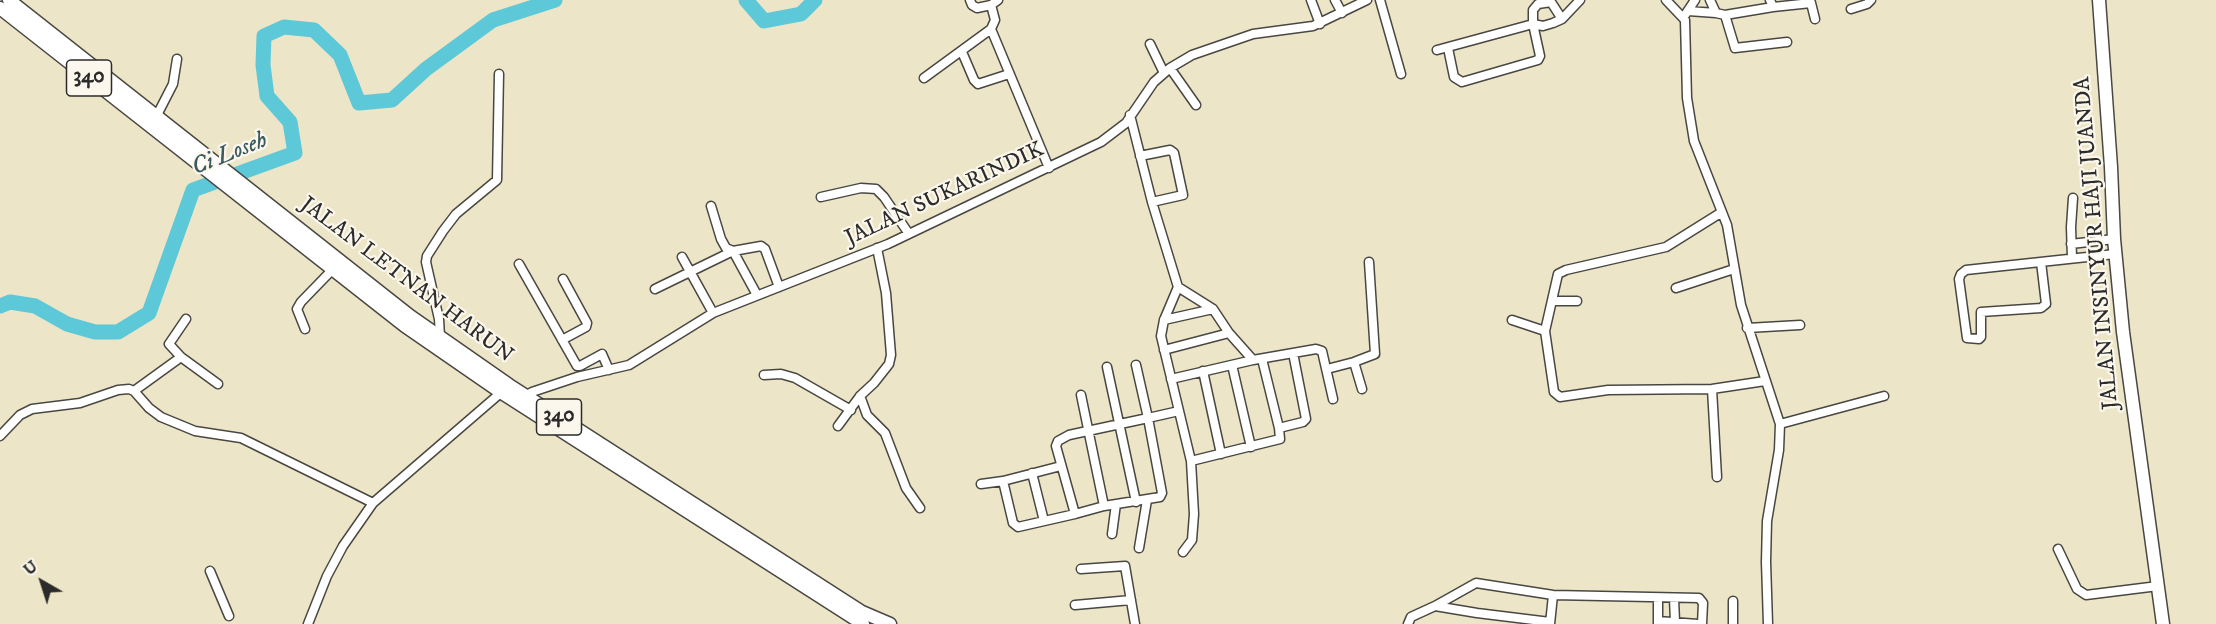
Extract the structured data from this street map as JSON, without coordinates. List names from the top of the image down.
{
  "streets": {
    "main road": ["340", "JALAN INSINYUR HAJI JUANDA", "JALAN LETNAN HARUN"],
    "street": ["JALAN SUKARINDIK"]
  },
  "crossings": [
    ["JALAN SUKARINDIK", "JALAN LETNAN HARUN"]
  ],
  "water": ["Ci Loseh"],
  "north": "top left"
}
